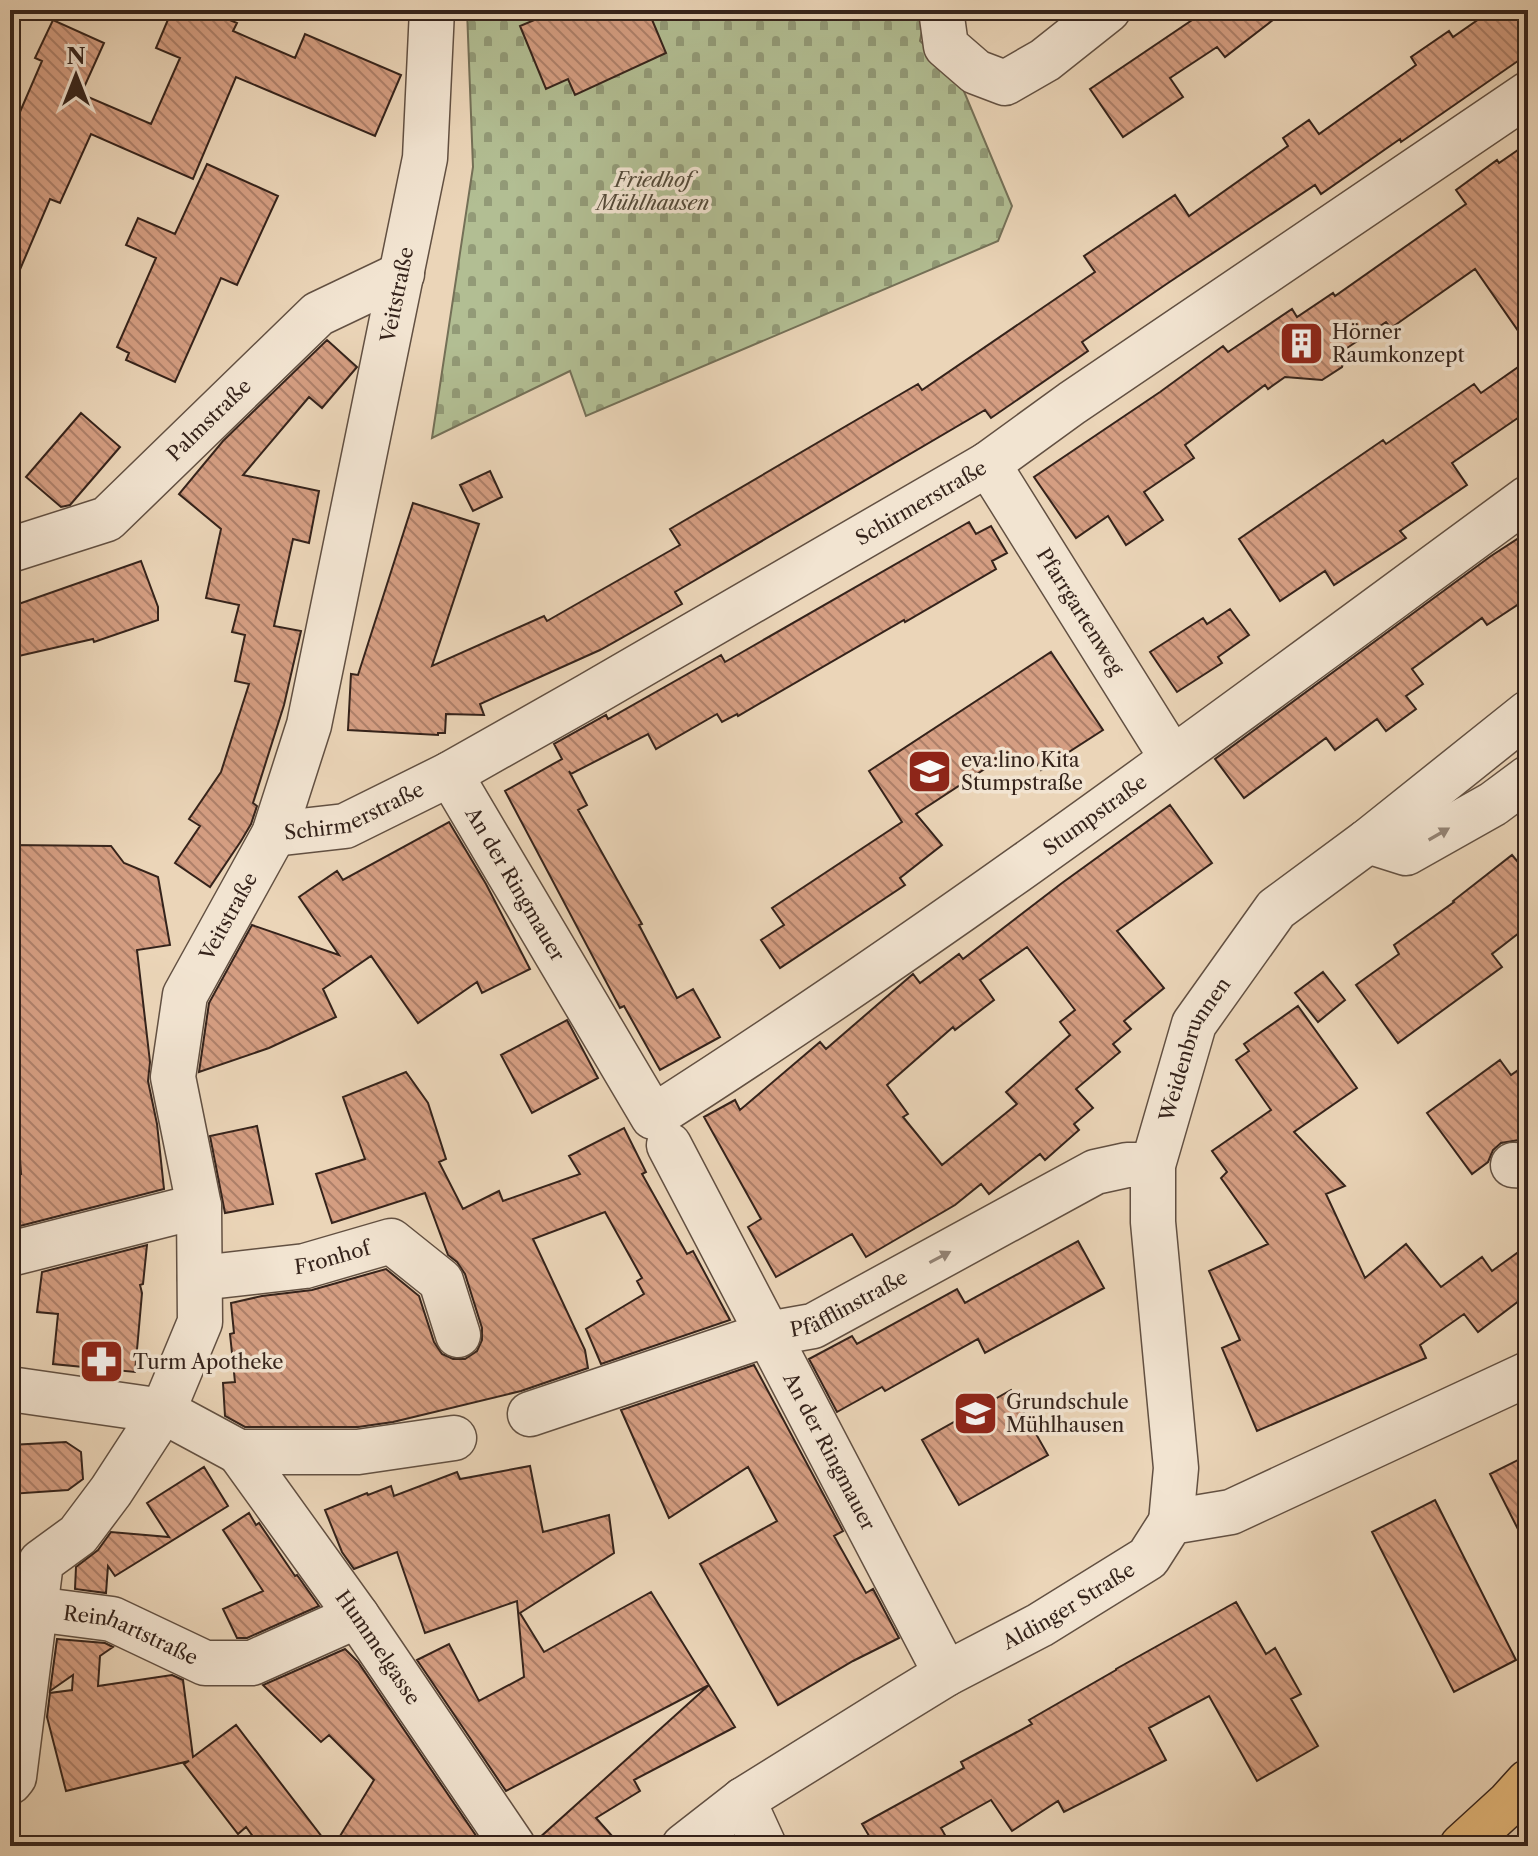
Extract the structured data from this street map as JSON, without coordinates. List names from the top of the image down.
{
  "streets": {
    "street": [
      "Veitstraße",
      "Palmstraße",
      "Schirmerstraße",
      "Pfarrgartenweg",
      "Stumpstraße",
      "An der Ringmauer",
      "Weidenbrunnen",
      "Fronhof",
      "Pfäfflinstraße",
      "Aldinger Straße",
      "Reinhartstraße",
      "Hummelgasse"
    ]
  },
  "crossings": [
    ["Veitstraße", "Palmstraße"],
    ["Veitstraße", "Schirmerstraße"],
    ["Veitstraße", "Fronhof"],
    ["Veitstraße", "Reinhartstraße"],
    ["Schirmerstraße", "Pfarrgartenweg"],
    ["Schirmerstraße", "An der Ringmauer"],
    ["Pfarrgartenweg", "Stumpstraße"],
    ["Stumpstraße", "An der Ringmauer"],
    ["An der Ringmauer", "Pfäfflinstraße"],
    ["An der Ringmauer", "Aldinger Straße"],
    ["Weidenbrunnen", "Pfäfflinstraße"],
    ["Weidenbrunnen", "Aldinger Straße"],
    ["Reinhartstraße", "Hummelgasse"]
  ],
  "one_way": ["Pfäfflinstraße"],
  "parks": ["Friedhof Mühlhausen"],
  "places": {
    "building": ["Hörner Raumkonzept"],
    "school or university": ["eva:lino Kita Stumpstraße", "Grundschule Mühlhausen"],
    "pharmacy": ["Turm Apotheke"]
  },
  "north": "top"
}
